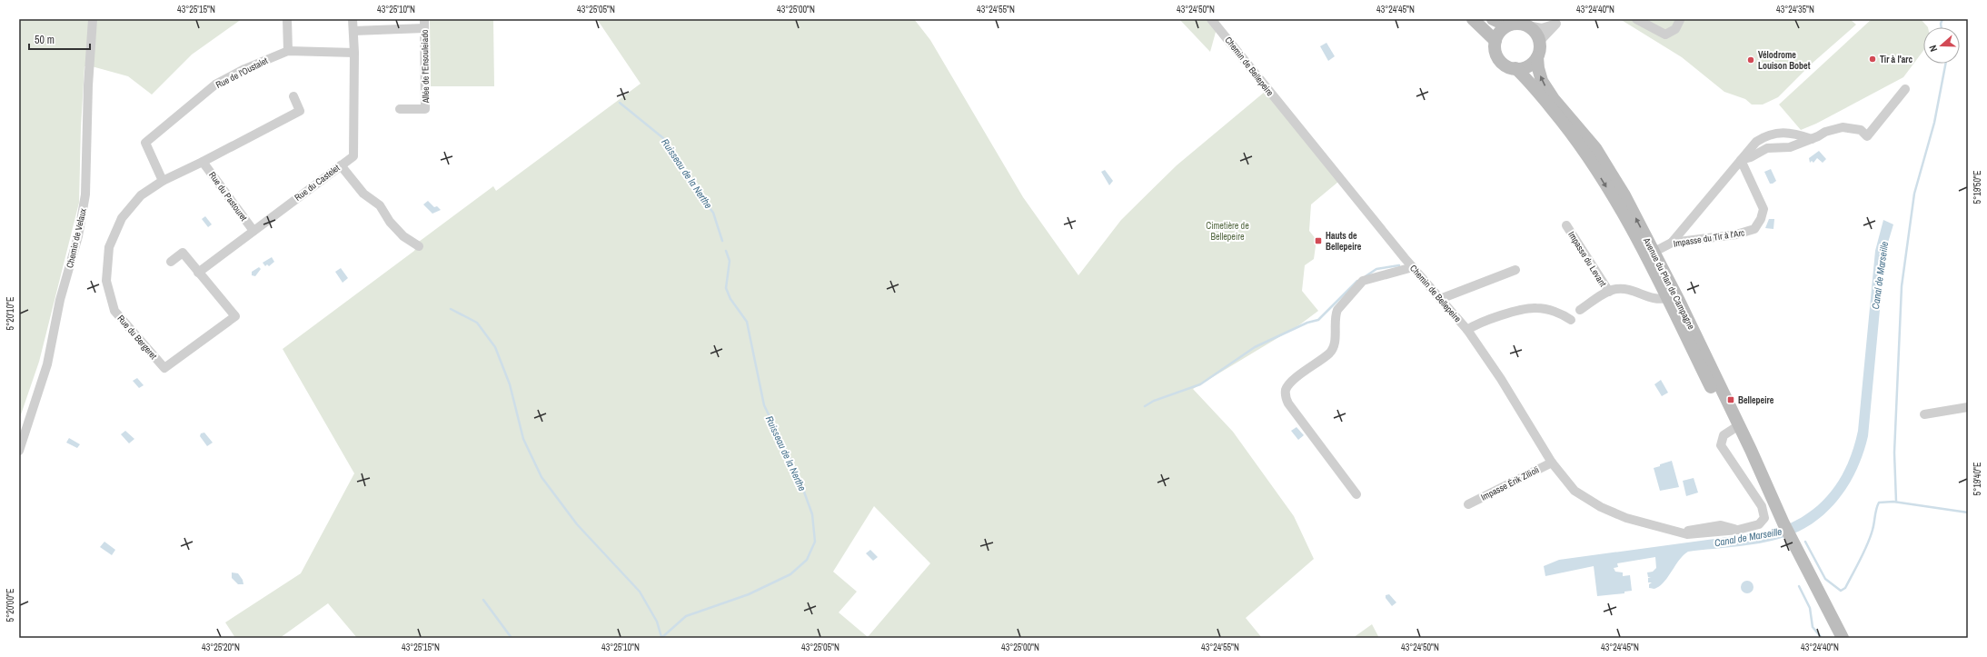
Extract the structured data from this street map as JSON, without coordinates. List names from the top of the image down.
{
  "streets": {
    "main road": ["Avenue du Plan de Campagne"],
    "street": [
      "Allée de l'Ensouleiado",
      "Chemin de Bellepeire",
      "Rue de l'Oustalet",
      "Rue du Castelet",
      "Rue du Pastouret",
      "Chemin de Velaux",
      "Impasse du Tir à l'Arc",
      "Impasse du Levant",
      "Rue du Bergeret",
      "Impasse Érik Zilioli"
    ]
  },
  "crossings": [
    ["Chemin de Bellepeire", "Avenue du Plan de Campagne"],
    ["Chemin de Bellepeire", "Impasse Érik Zilioli"],
    ["Rue de l'Oustalet", "Rue du Castelet"],
    ["Rue de l'Oustalet", "Rue du Bergeret"],
    ["Rue du Castelet", "Rue du Pastouret"],
    ["Rue du Castelet", "Rue du Bergeret"],
    ["Rue du Pastouret", "Rue du Bergeret"],
    ["Impasse du Tir à l'Arc", "Avenue du Plan de Campagne"]
  ],
  "water": ["Ruisseau de la Nerthe", "Canal de Marseille"],
  "parks": ["Cimetière de Bellepeire"],
  "places": {
    "other": ["Tir à l'arc", "Vélodrome Louison Bobet"],
    "transit": ["Hauts de Bellepeire", "Bellepeire"]
  },
  "scale_bar": "50 m",
  "north": "left",
  "coordinates": [
    "43°25'15\"N",
    "43°25'10\"N",
    "43°25'05\"N",
    "43°25'00\"N",
    "43°24'55\"N",
    "43°24'50\"N",
    "43°24'45\"N",
    "43°24'40\"N",
    "43°24'35\"N",
    "5°19'50\"E",
    "5°20'10\"E",
    "5°19'40\"E",
    "5°20'00\"E",
    "43°25'20\"N"
  ]
}
